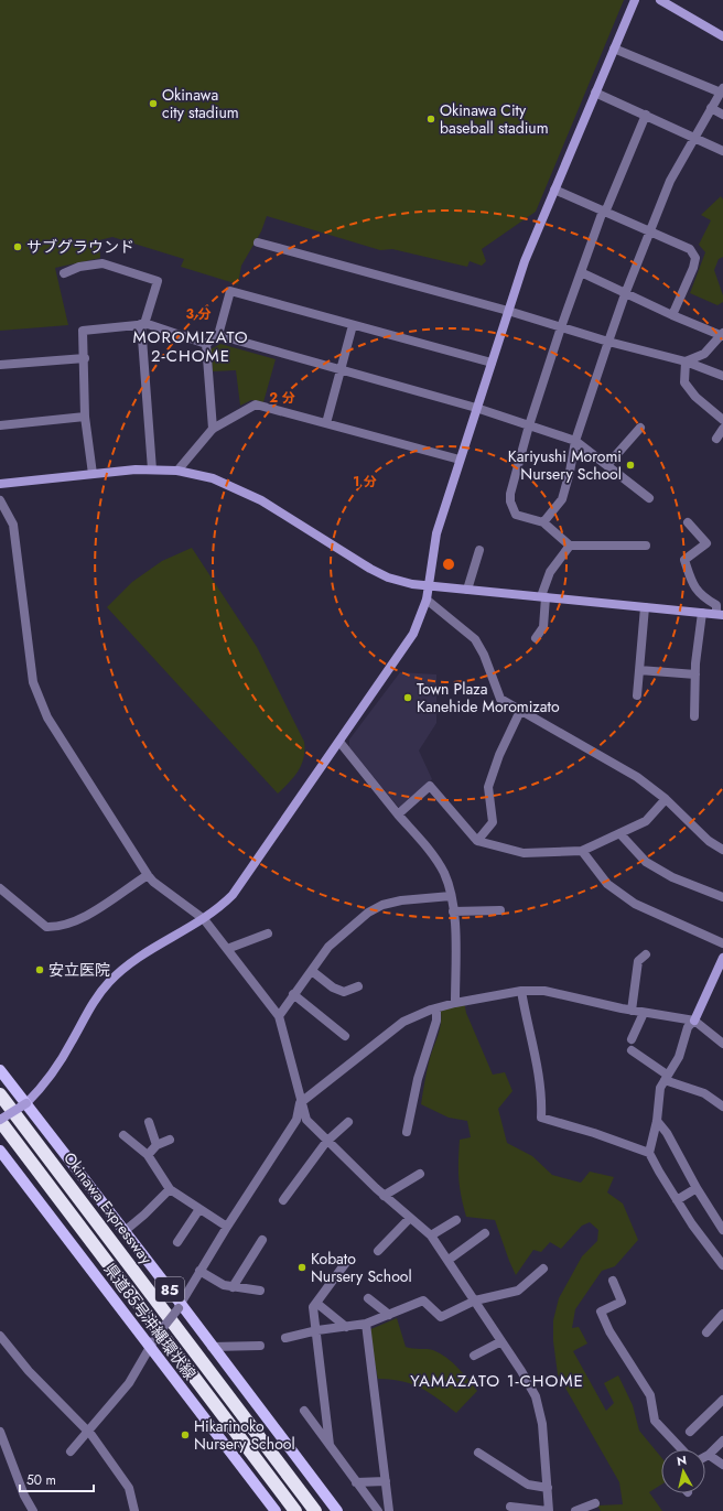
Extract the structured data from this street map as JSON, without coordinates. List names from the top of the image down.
{
  "streets": {
    "highway": ["Okinawa Expressway"],
    "main road": ["85", "県道85号沖縄環状線"]
  },
  "districts": ["MOROMIZATO 2-CHOME", "YAMAZATO 1-CHOME"],
  "places": [
    "Okinawa city stadium",
    "Okinawa City baseball stadium",
    "サブグラウンド",
    "Kariyushi Moromi Nursery School",
    "Town Plaza Kanehide Moromizato",
    "安立医院",
    "Kobato Nursery School",
    "Hikarinoko Nursery School"
  ],
  "scale_bar": "50 m",
  "north": "top",
  "rings": ["3 分", "2 分", "1 分"]
}
